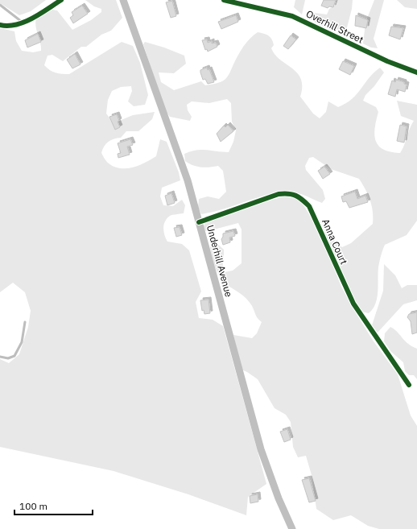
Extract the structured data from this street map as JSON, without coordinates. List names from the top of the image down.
{
  "streets": {
    "main road": ["Underhill Avenue"],
    "street": ["Overhill Street", "Anna Court"]
  },
  "crossings": [
    ["Anna Court", "Underhill Avenue"]
  ],
  "scale_bar": "100 m"
}
